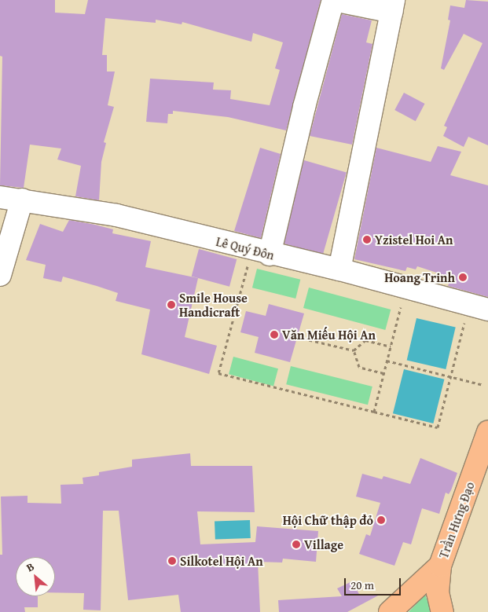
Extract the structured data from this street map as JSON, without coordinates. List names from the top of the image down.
{
  "streets": {
    "main road": ["Trần Hưng Đạo"],
    "street": ["Lê Quý Đôn"]
  },
  "places": [
    "Yzistel Hoi An",
    "Hoang Trinh",
    "Smile House Handicraft",
    "Văn Miếu Hội An",
    "Hội Chữ thập đỏ",
    "Village",
    "Silkotel Hội An"
  ],
  "scale_bar": "20 m",
  "north": "top left"
}
